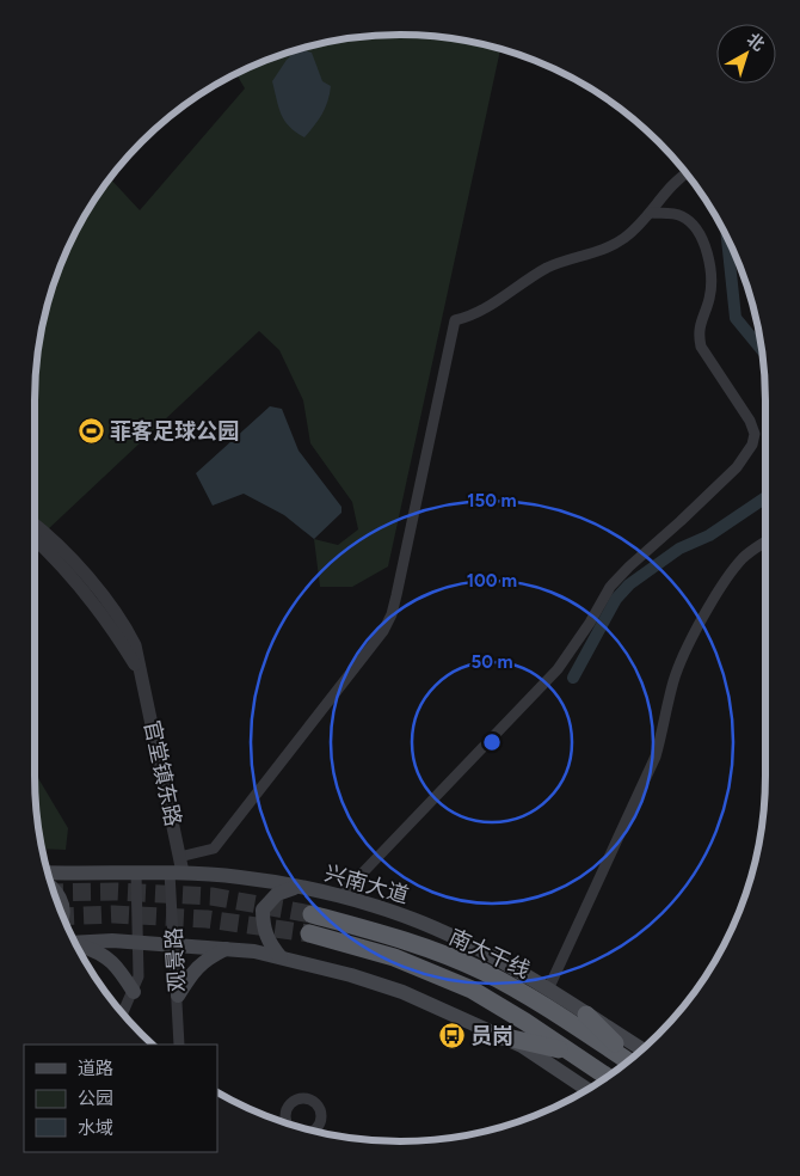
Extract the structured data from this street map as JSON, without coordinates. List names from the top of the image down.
{
  "streets": {
    "highway": ["南大干线"],
    "main road": ["兴南大道"],
    "street": ["官堂镇东路", "观景路"]
  },
  "crossings": [
    ["官堂镇东路", "兴南大道"],
    ["官堂镇东路", "观景路"],
    ["兴南大道", "观景路"]
  ],
  "places": {
    "sports": ["菲客足球公园"],
    "bus stop": ["员岗"]
  },
  "legend": ["道路", "公园", "水域"],
  "north": "top right",
  "rings": ["150 m", "100 m", "50 m"]
}
